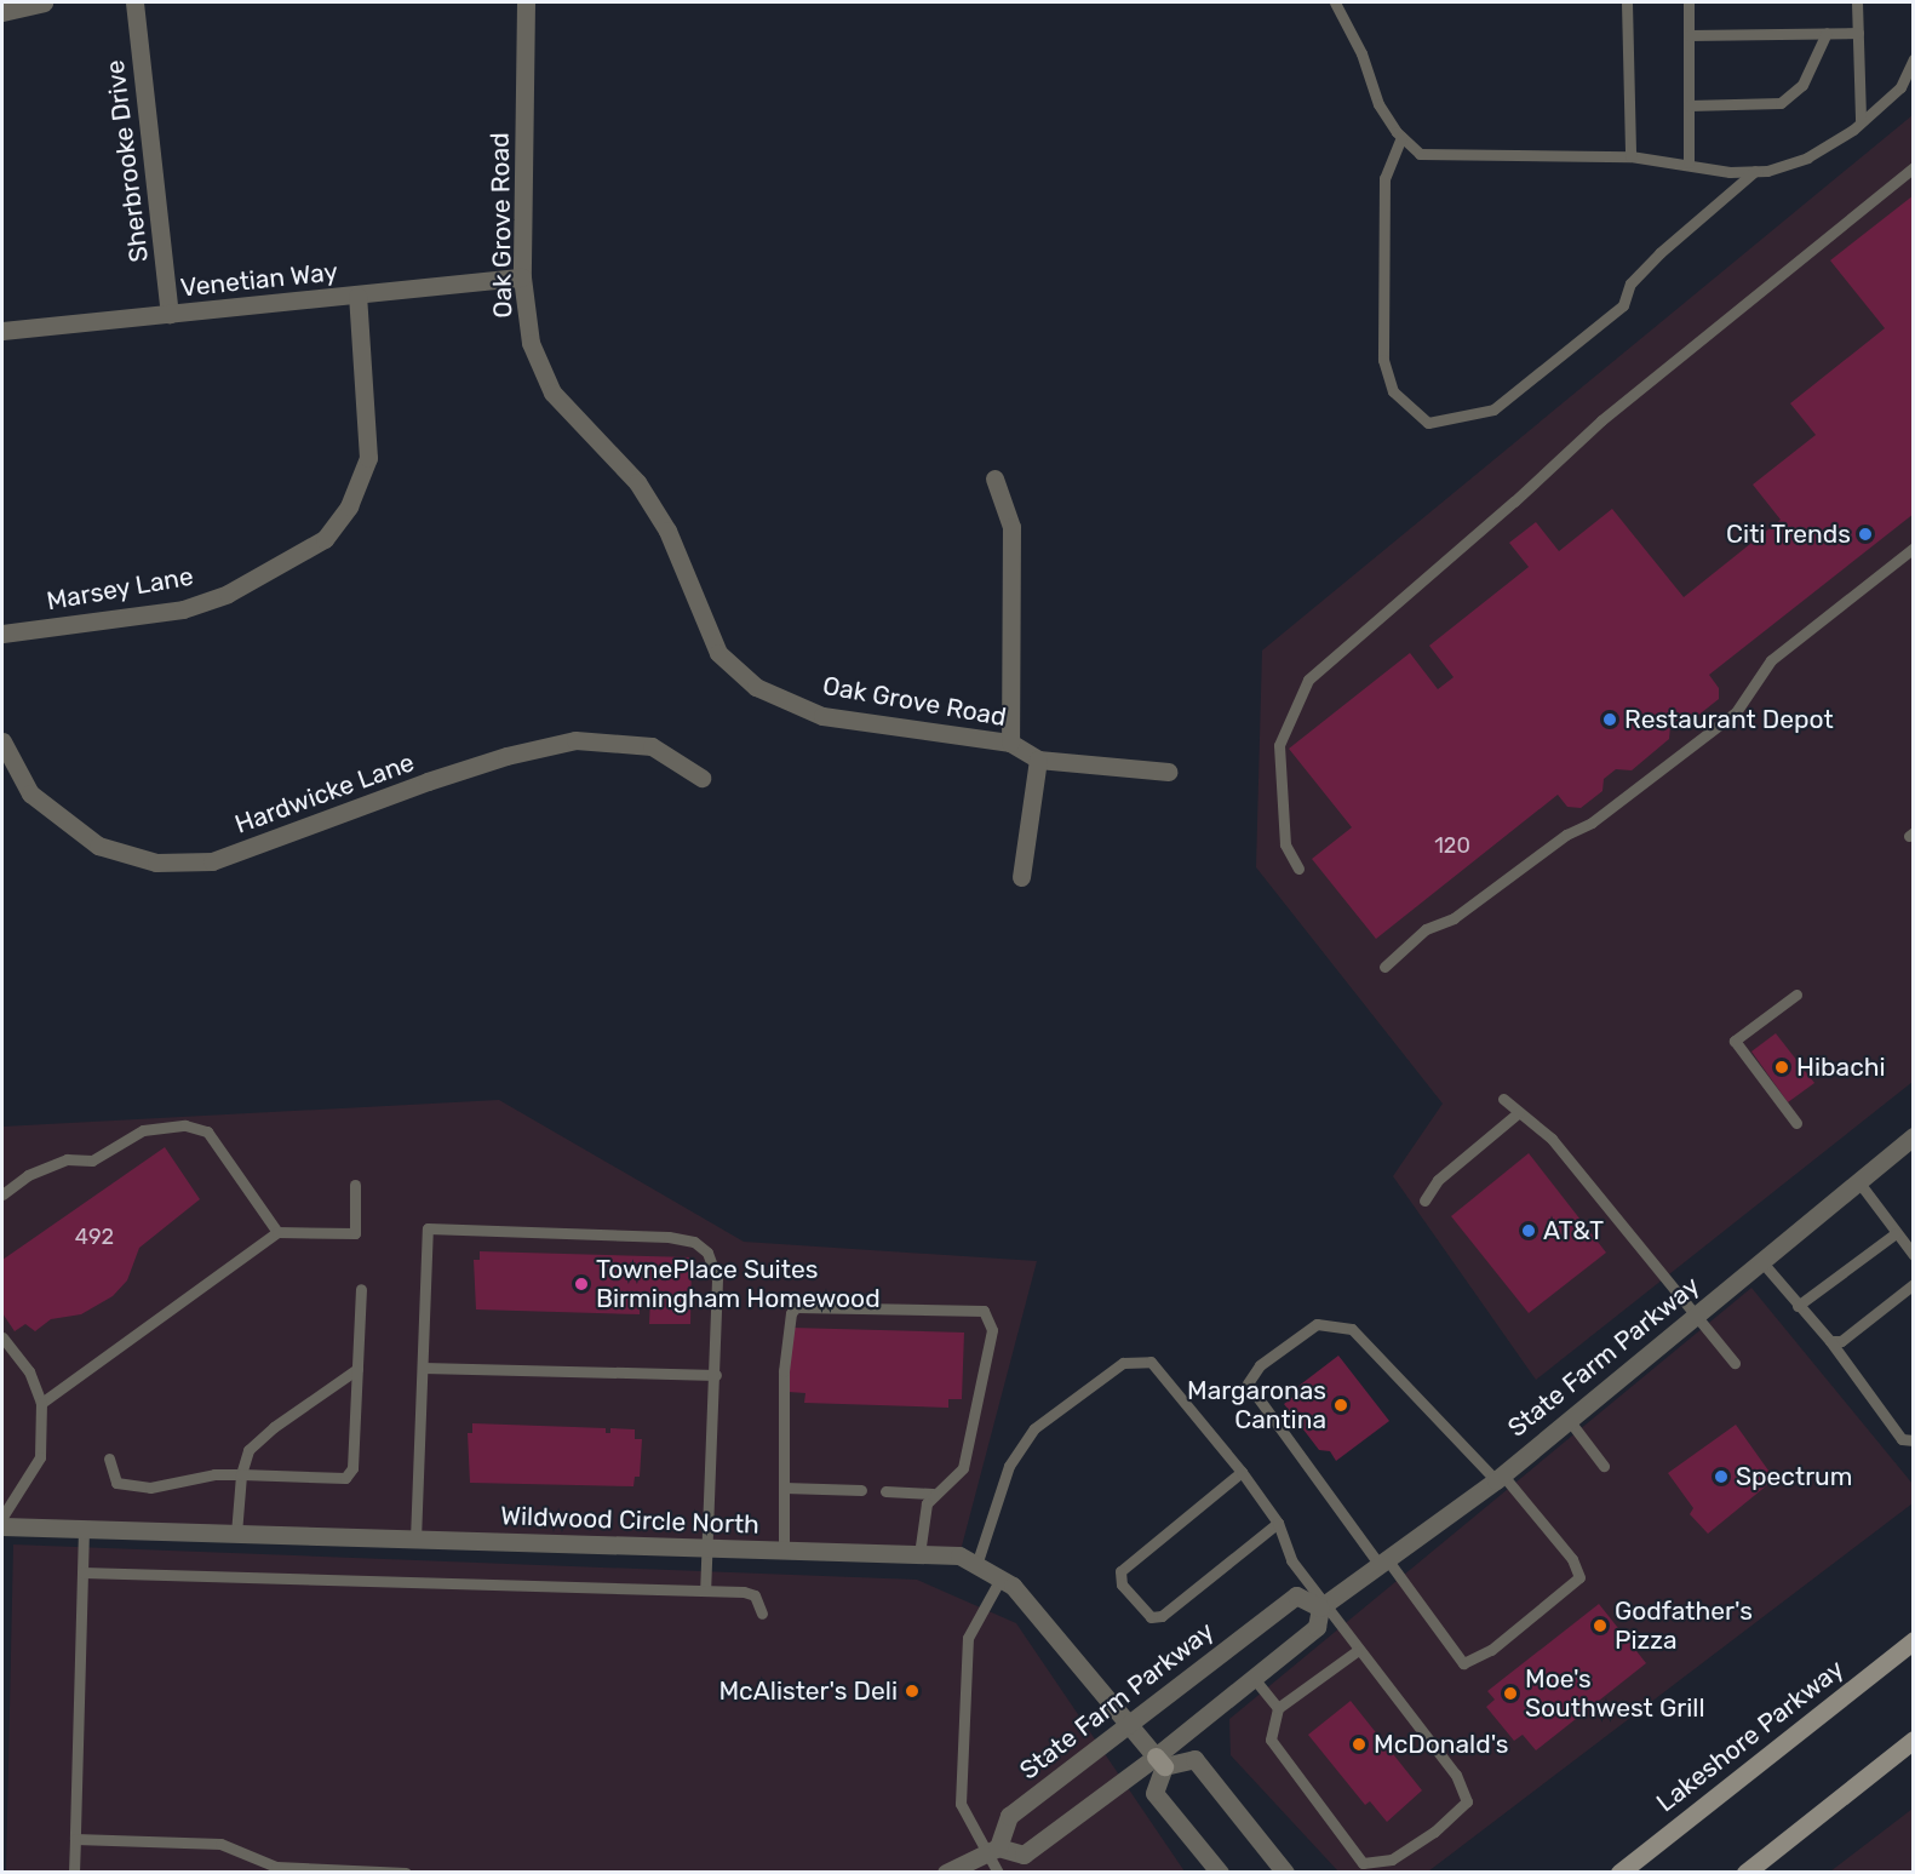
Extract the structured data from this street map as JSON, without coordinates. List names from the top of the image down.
{
  "streets": {
    "main road": ["Lakeshore Parkway"],
    "street": [
      "Sherbrooke Drive",
      "Oak Grove Road",
      "Venetian Way",
      "Marsey Lane",
      "Hardwicke Lane",
      "State Farm Parkway",
      "Wildwood Circle North"
    ]
  },
  "crossings": [
    ["Sherbrooke Drive", "Venetian Way"],
    ["Oak Grove Road", "Venetian Way"],
    ["Venetian Way", "Marsey Lane"],
    ["State Farm Parkway", "Wildwood Circle North"]
  ],
  "places": [
    "Citi Trends",
    "Restaurant Depot",
    "Hibachi",
    "AT&T",
    "TownePlace Suites Birmingham Homewood",
    "Margaronas Cantina",
    "Spectrum",
    "Godfather's Pizza",
    "McAlister's Deli",
    "Moe's Southwest Grill",
    "McDonald's"
  ],
  "house_numbers": ["120", "492"]
}
